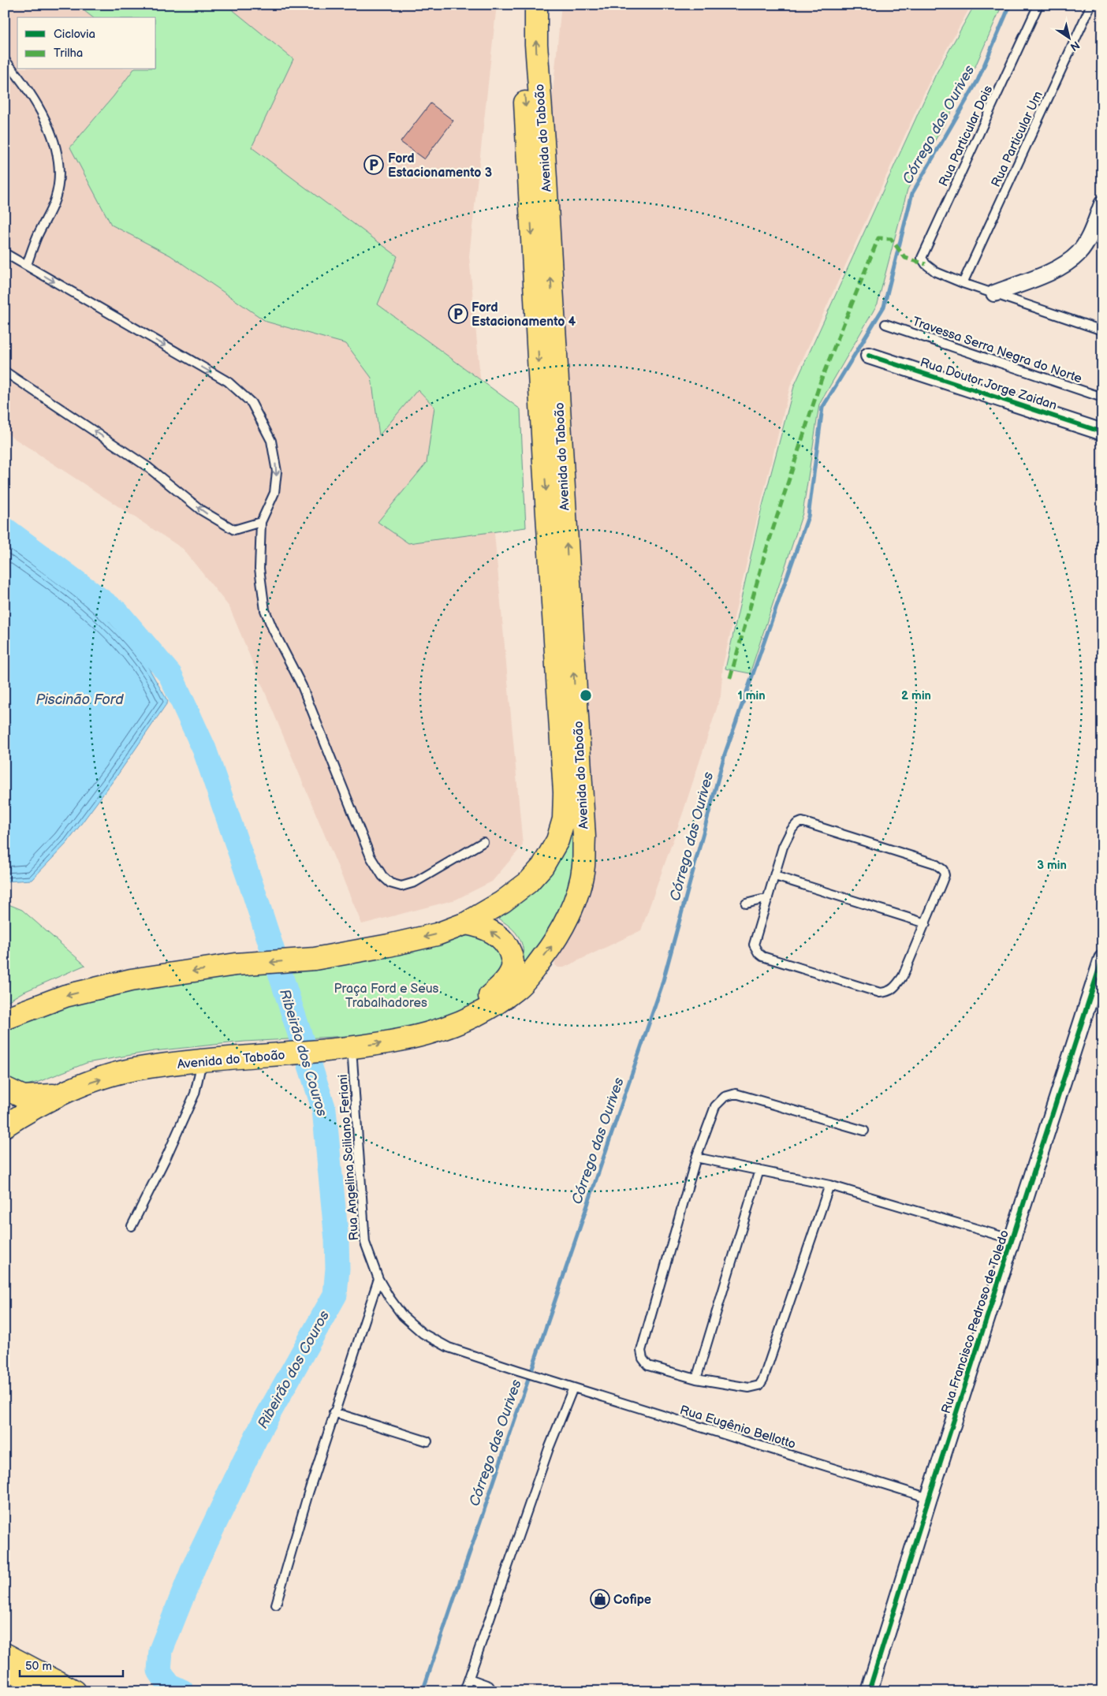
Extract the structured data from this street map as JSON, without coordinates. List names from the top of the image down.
{
  "streets": {
    "main road": ["Avenida do Taboão"],
    "street": ["Rua Doutor Jorge Zaidan", "Rua Francisco Pedroso de Toledo"],
    "lane": [
      "Rua Particular Dois",
      "Rua Particular Um",
      "Travessa Serra Negra do Norte",
      "Rua Angelina Sciliano Feriani",
      "Rua Eugênio Bellotto"
    ]
  },
  "crossings": [
    ["Rua Particular Dois", "Rua Particular Um"],
    ["Avenida do Taboão", "Rua Angelina Sciliano Feriani"],
    ["Rua Angelina Sciliano Feriani", "Rua Eugênio Bellotto"],
    ["Rua Francisco Pedroso de Toledo", "Rua Eugênio Bellotto"]
  ],
  "water": ["Córrego das Ourives", "Piscinão Ford", "Ribeirão dos Couros"],
  "parks": ["Praça Ford e Seus Trabalhadores"],
  "places": {
    "parking": ["Ford Estacionamento 3", "Ford Estacionamento 4"],
    "shop": ["Cofipe"]
  },
  "legend": ["Ciclovia", "Trilha"],
  "scale_bar": "50 m",
  "north": "bottom right",
  "rings": ["1 min", "2 min", "3 min"]
}
